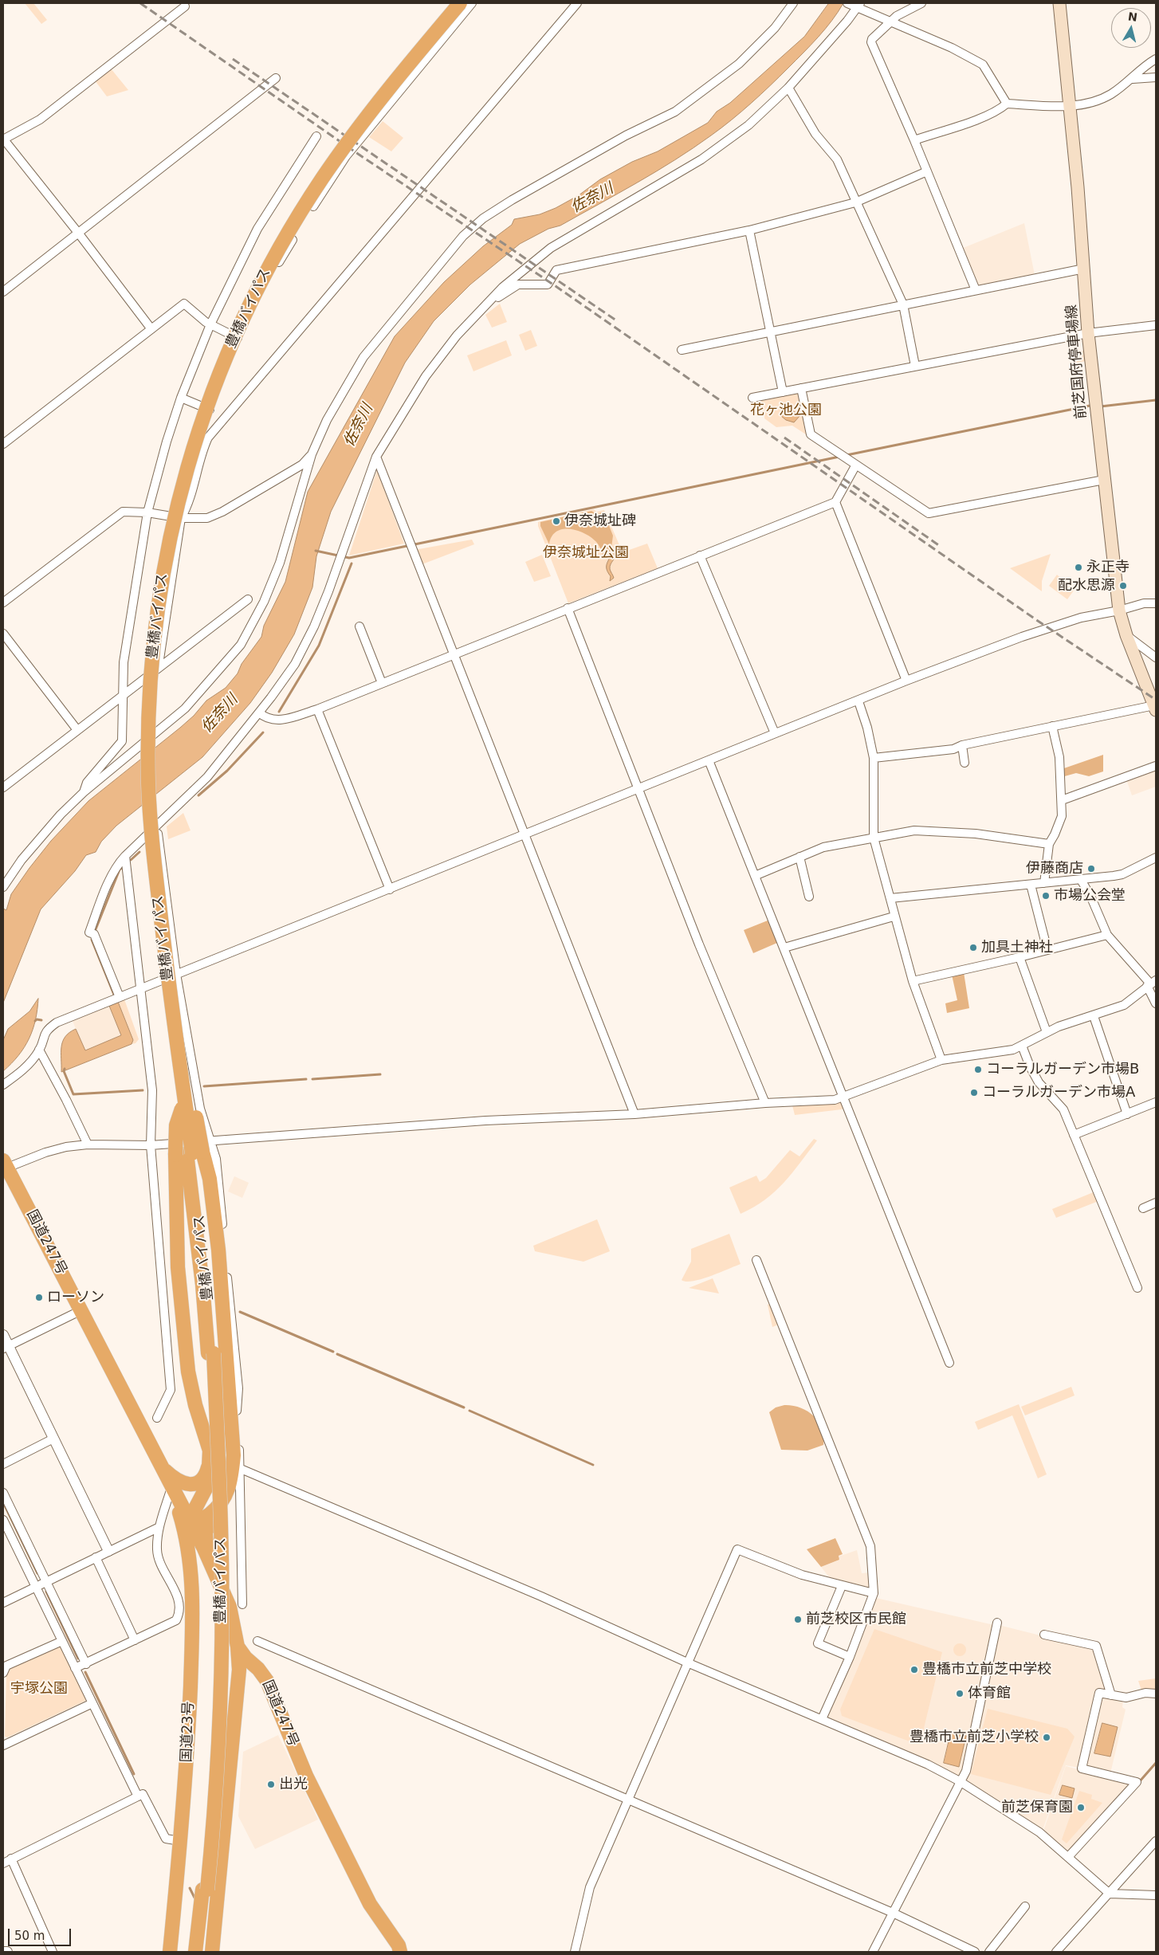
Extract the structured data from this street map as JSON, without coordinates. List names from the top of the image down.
{
  "streets": {
    "highway": ["豊橋バイパス", "国道247号", "国道23号"],
    "main road": ["前芝国府停車場線"]
  },
  "crossings": [
    ["国道247号", "国道23号"]
  ],
  "water": ["佐奈川"],
  "parks": ["花ヶ池公園", "伊奈城址公園", "宇塚公園"],
  "places": [
    "伊奈城址碑",
    "永正寺",
    "配水思源",
    "伊藤商店",
    "市場公会堂",
    "加具土神社",
    "コーラルガーデン市場B",
    "コーラルガーデン市場A",
    "ローソン",
    "前芝校区市民館",
    "豊橋市立前芝中学校",
    "体育館",
    "豊橋市立前芝小学校",
    "出光",
    "前芝保育園"
  ],
  "scale_bar": "50 m",
  "north": "top"
}
